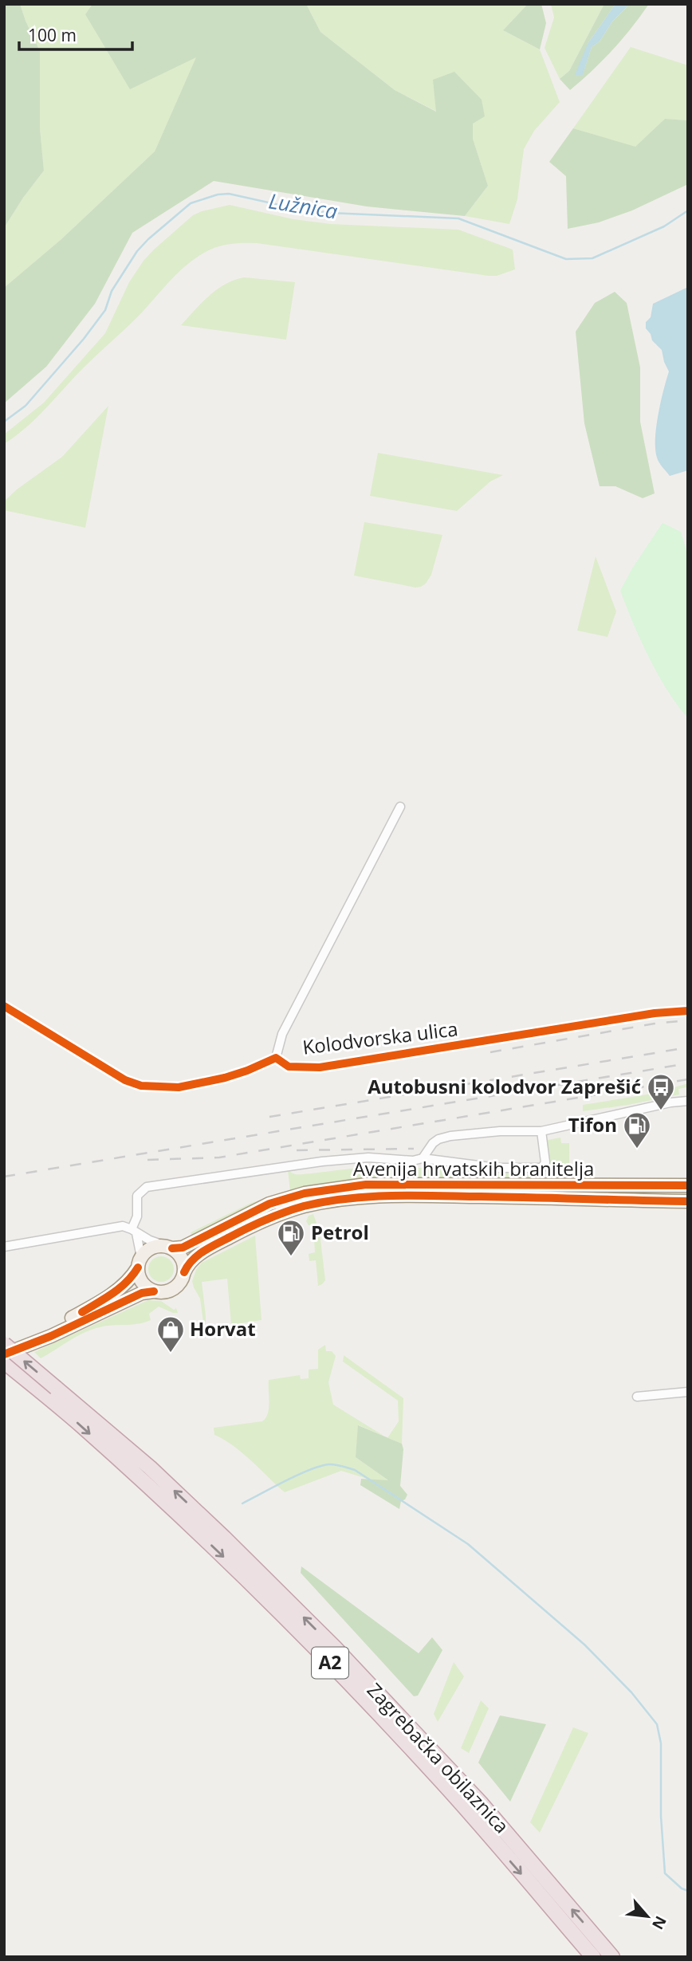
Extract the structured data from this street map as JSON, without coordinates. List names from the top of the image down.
{
  "streets": {
    "highway": ["A2", "Zagrebačka obilaznica"],
    "main road": ["Avenija hrvatskih branitelja"],
    "street": ["Kolodvorska ulica"]
  },
  "water": ["Lužnica"],
  "places": {
    "bus stop": ["Autobusni kolodvor Zaprešić"],
    "fuel station": ["Tifon", "Petrol"],
    "shop": ["Horvat"]
  },
  "scale_bar": "100 m",
  "north": "bottom right"
}
